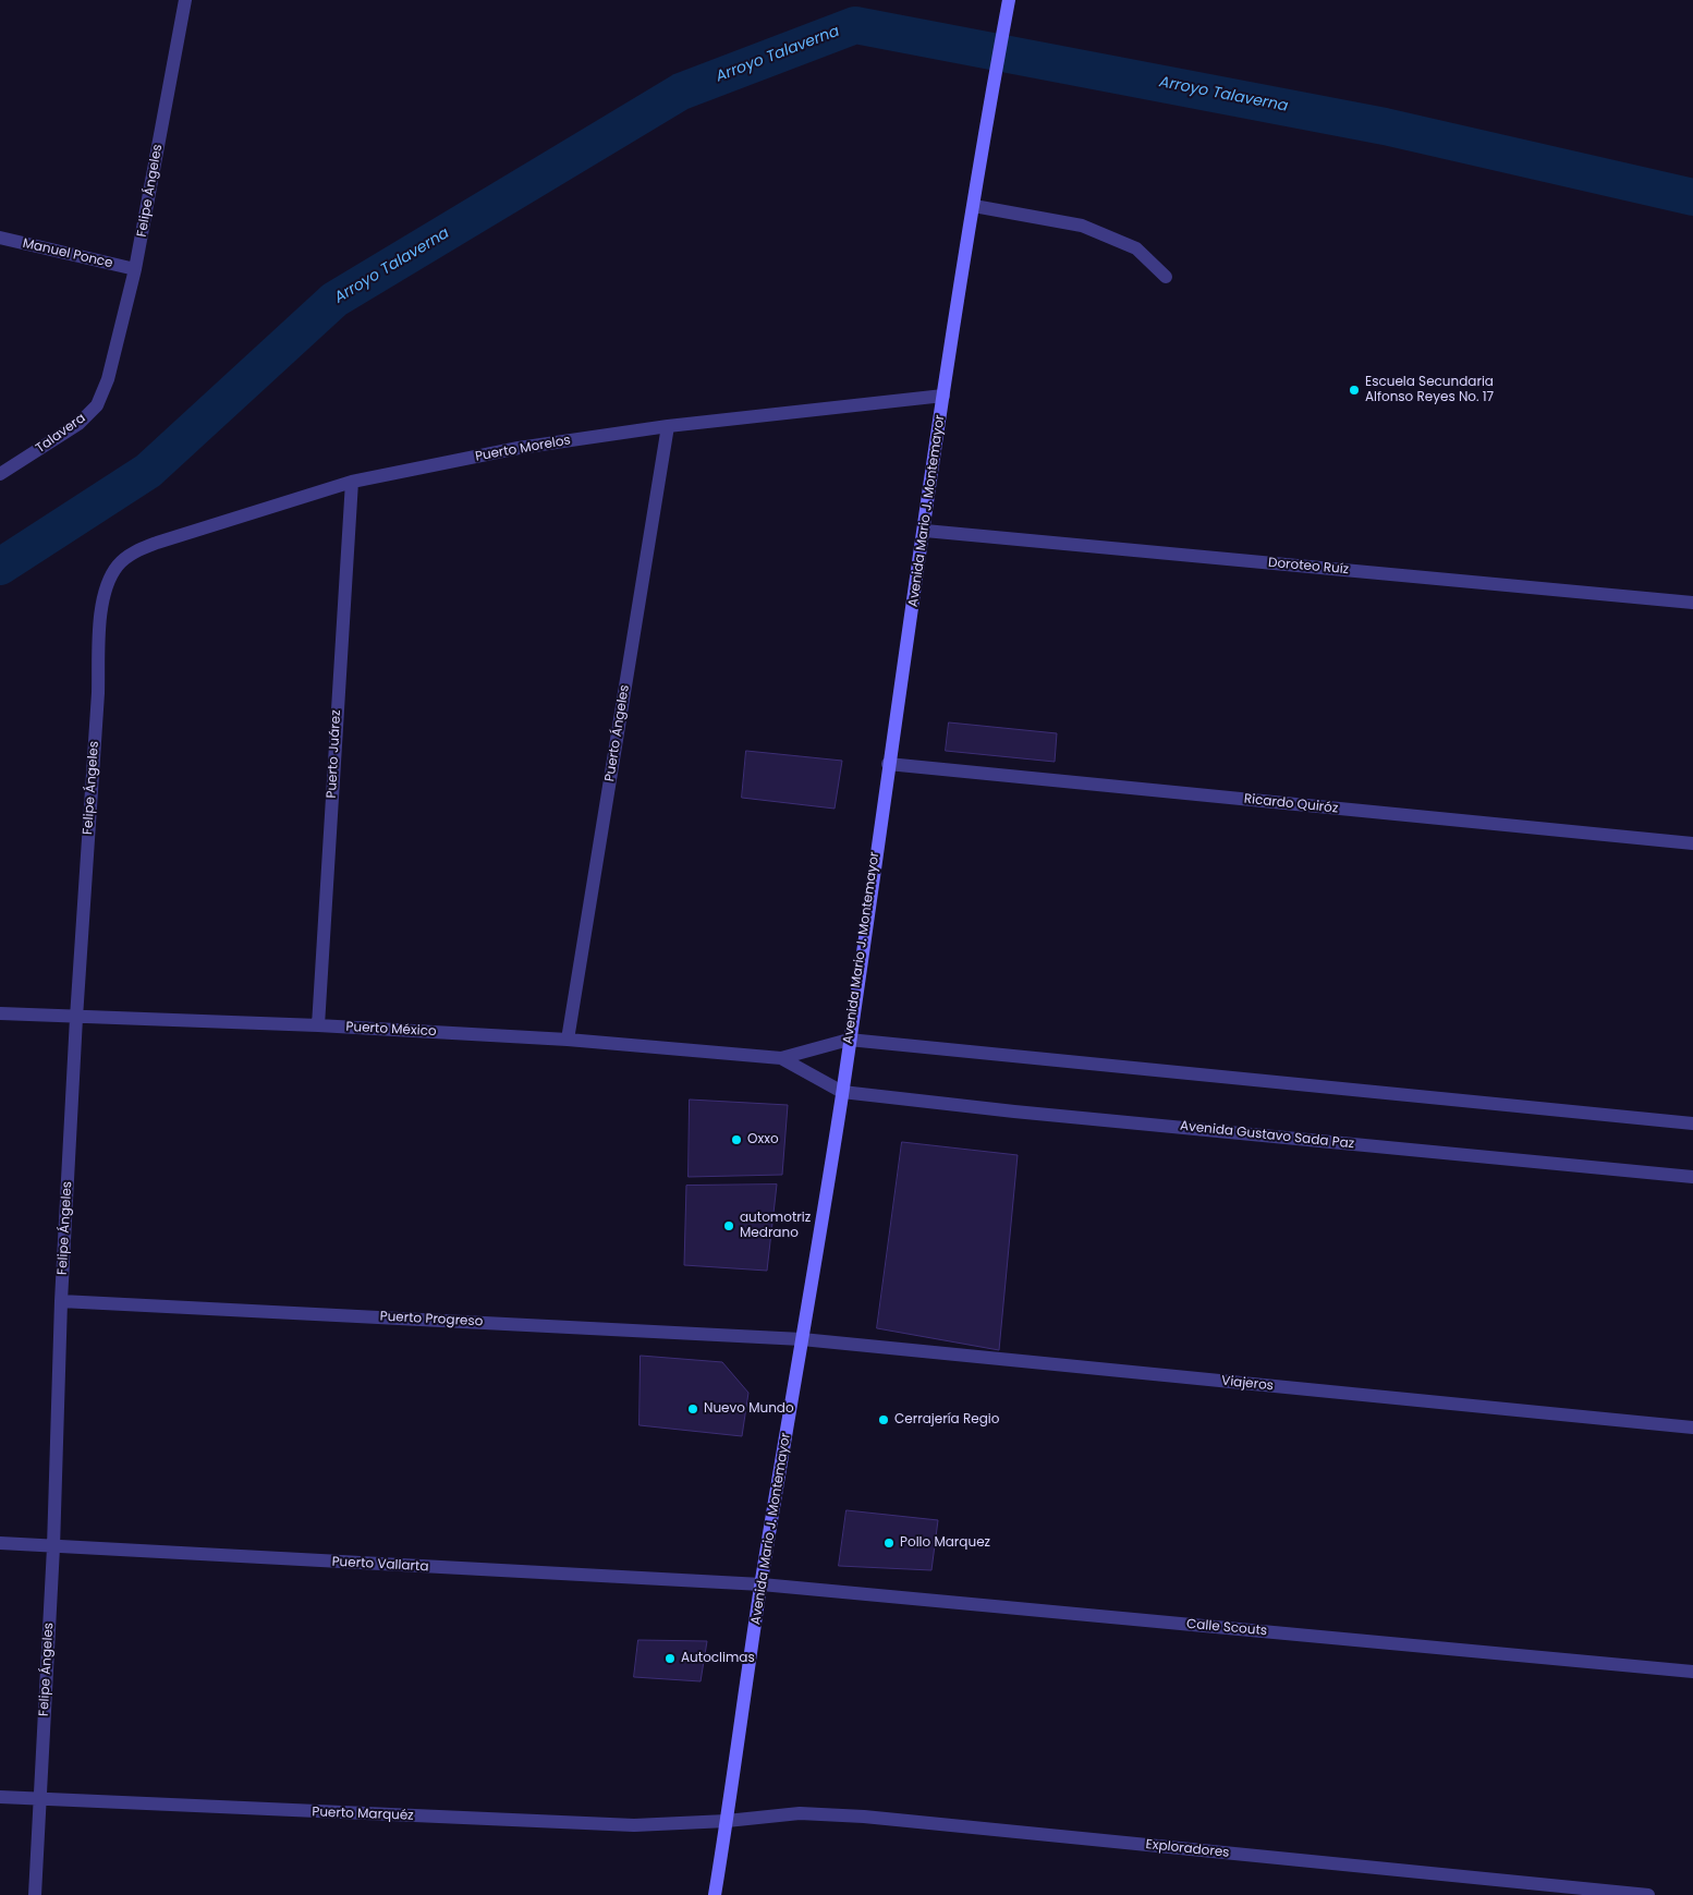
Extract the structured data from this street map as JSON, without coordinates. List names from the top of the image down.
{
  "streets": {
    "main road": ["Avenida Mario J. Montemayor"],
    "street": [
      "Felipe Ángeles",
      "Manuel Ponce",
      "Talavera",
      "Puerto Morelos",
      "Doroteo Ruíz",
      "Puerto Ángeles",
      "Puerto Juárez",
      "Ricardo Quiróz",
      "Puerto México",
      "Avenida Gustavo Sada Paz",
      "Puerto Progreso",
      "Viajeros",
      "Puerto Vallarta",
      "Calle Scouts",
      "Puerto Marquéz",
      "Exploradores"
    ]
  },
  "crossings": [
    ["Felipe Ángeles", "Manuel Ponce"],
    ["Felipe Ángeles", "Talavera"],
    ["Felipe Ángeles", "Puerto Morelos"],
    ["Felipe Ángeles", "Puerto México"],
    ["Felipe Ángeles", "Puerto Progreso"],
    ["Felipe Ángeles", "Puerto Vallarta"],
    ["Felipe Ángeles", "Puerto Marquéz"],
    ["Puerto Morelos", "Avenida Mario J. Montemayor"],
    ["Puerto Morelos", "Puerto Ángeles"],
    ["Puerto Morelos", "Puerto Juárez"],
    ["Avenida Mario J. Montemayor", "Doroteo Ruíz"],
    ["Avenida Mario J. Montemayor", "Ricardo Quiróz"],
    ["Avenida Mario J. Montemayor", "Puerto México"],
    ["Avenida Mario J. Montemayor", "Avenida Gustavo Sada Paz"],
    ["Avenida Mario J. Montemayor", "Puerto Progreso"],
    ["Avenida Mario J. Montemayor", "Viajeros"],
    ["Avenida Mario J. Montemayor", "Puerto Vallarta"],
    ["Avenida Mario J. Montemayor", "Calle Scouts"],
    ["Avenida Mario J. Montemayor", "Puerto Marquéz"],
    ["Avenida Mario J. Montemayor", "Exploradores"],
    ["Puerto Ángeles", "Puerto México"],
    ["Puerto Juárez", "Puerto México"],
    ["Puerto México", "Avenida Gustavo Sada Paz"],
    ["Puerto Progreso", "Viajeros"],
    ["Puerto Vallarta", "Calle Scouts"],
    ["Puerto Marquéz", "Exploradores"]
  ],
  "water": ["Arroyo Talaverna"],
  "places": [
    "Escuela Secundaria Alfonso Reyes No. 17",
    "Oxxo",
    "automotriz Medrano",
    "Nuevo Mundo",
    "Cerrajería Regio",
    "Pollo Marquez",
    "Autoclimas"
  ]
}
